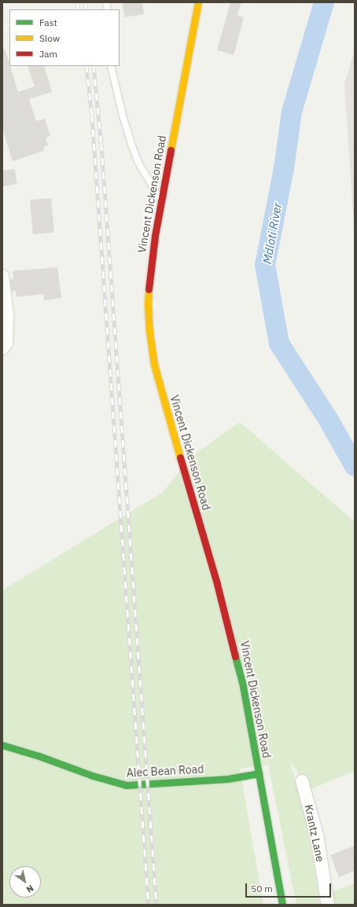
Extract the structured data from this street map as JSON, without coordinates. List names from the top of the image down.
{
  "streets": {
    "main road": ["Vincent Dickenson Road", "Alec Bean Road"],
    "street": ["Krantz Lane"]
  },
  "crossings": [
    ["Vincent Dickenson Road", "Alec Bean Road"]
  ],
  "water": ["Mdloti River"],
  "legend": ["Fast", "Slow", "Jam"],
  "scale_bar": "50 m",
  "north": "bottom right"
}
